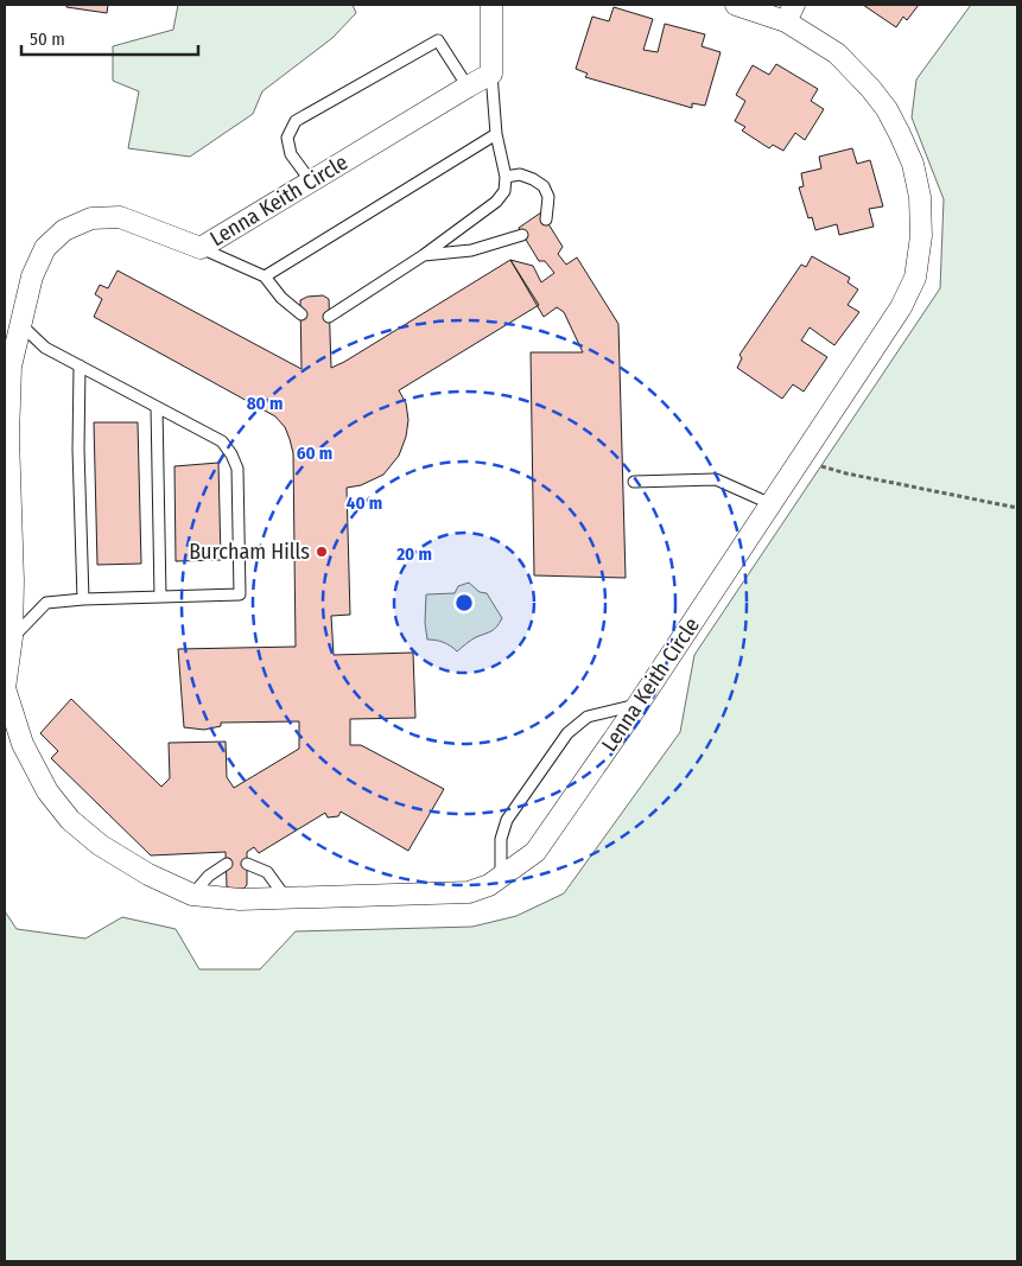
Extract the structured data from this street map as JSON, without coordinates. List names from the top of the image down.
{
  "streets": {
    "street": ["Lenna Keith Circle"]
  },
  "places": ["Burcham Hills"],
  "scale_bar": "50 m",
  "rings": [
    "80 m",
    "60 m",
    "40 m",
    "20 m"
  ]
}
